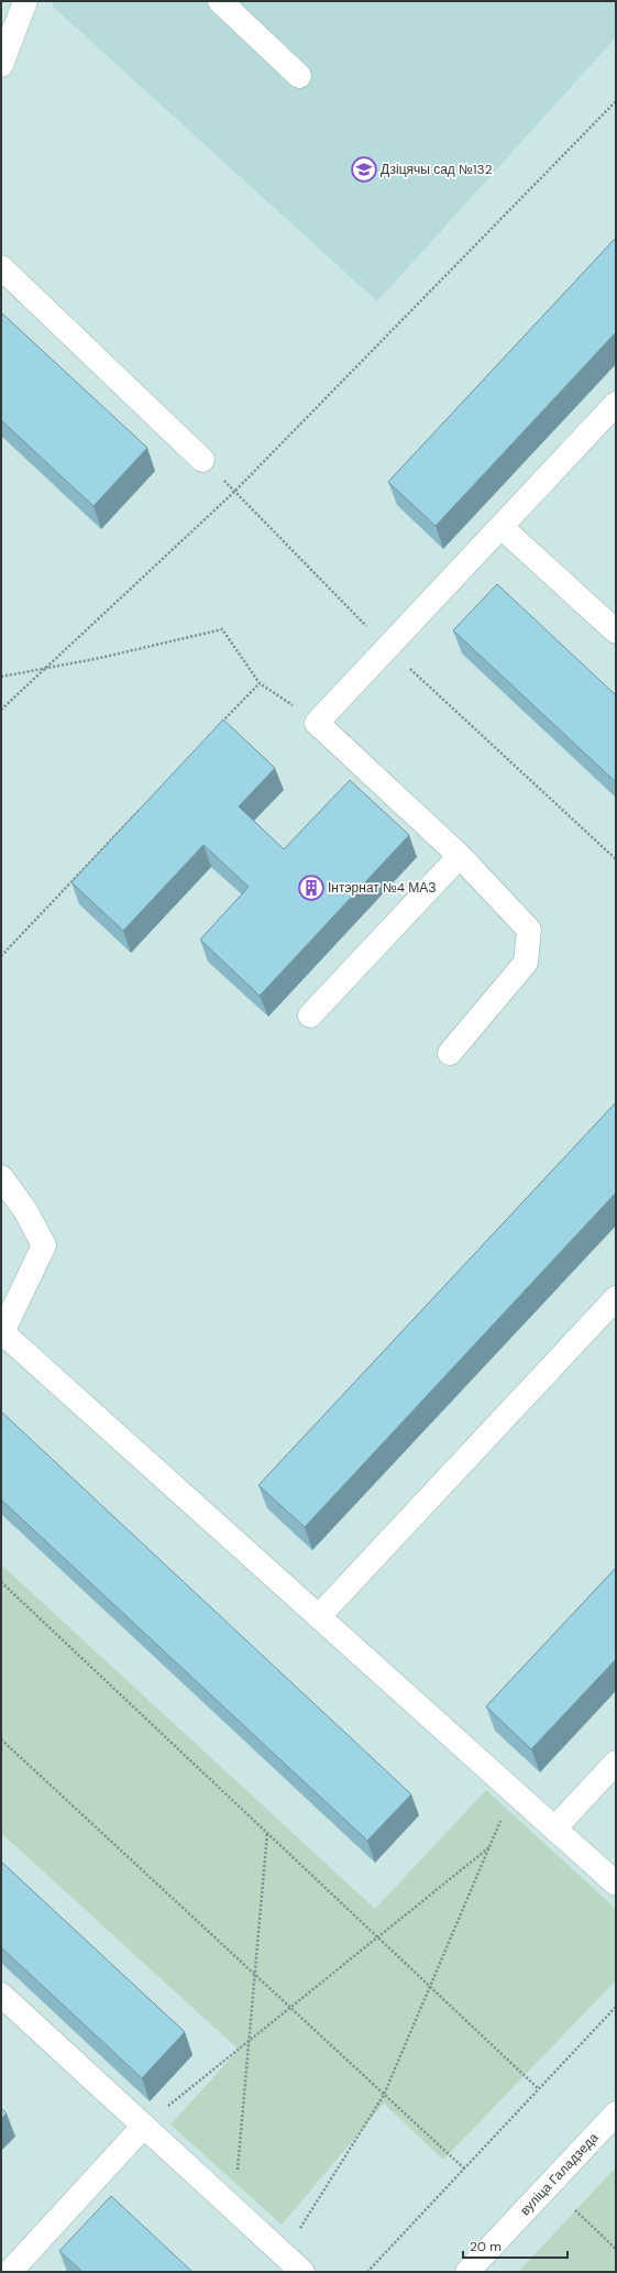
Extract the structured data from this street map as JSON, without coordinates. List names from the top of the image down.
{
  "streets": {
    "street": ["вуліца Галадзеда"]
  },
  "places": {
    "school or university": ["Дзіцячы сад №132"],
    "building": ["Інтэрнат №4 МАЗ"]
  },
  "scale_bar": "20 m"
}
